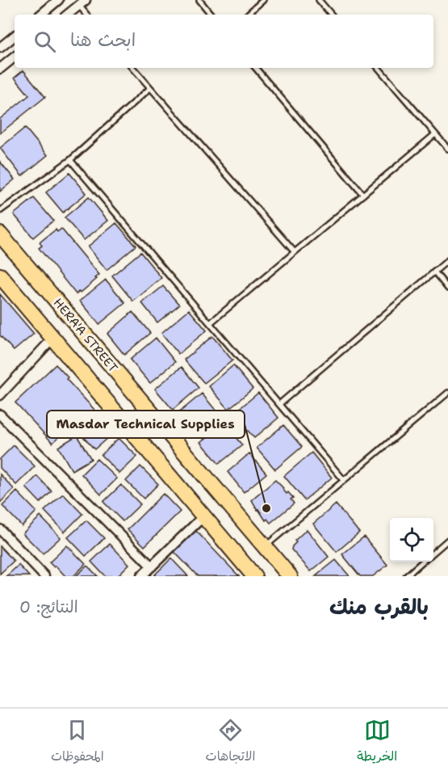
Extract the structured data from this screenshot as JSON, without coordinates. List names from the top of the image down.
{
  "streets": {
    "main road": ["HERA'A STREET"]
  },
  "places": ["Masdar Technical Supplies"],
  "page": {
    "search": "ابحث هنا",
    "heading": ["بالقرب منك", "النتائج: 0"],
    "nav": ["الخريطة", "الاتجاهات", "المحفوظات"]
  }
}
